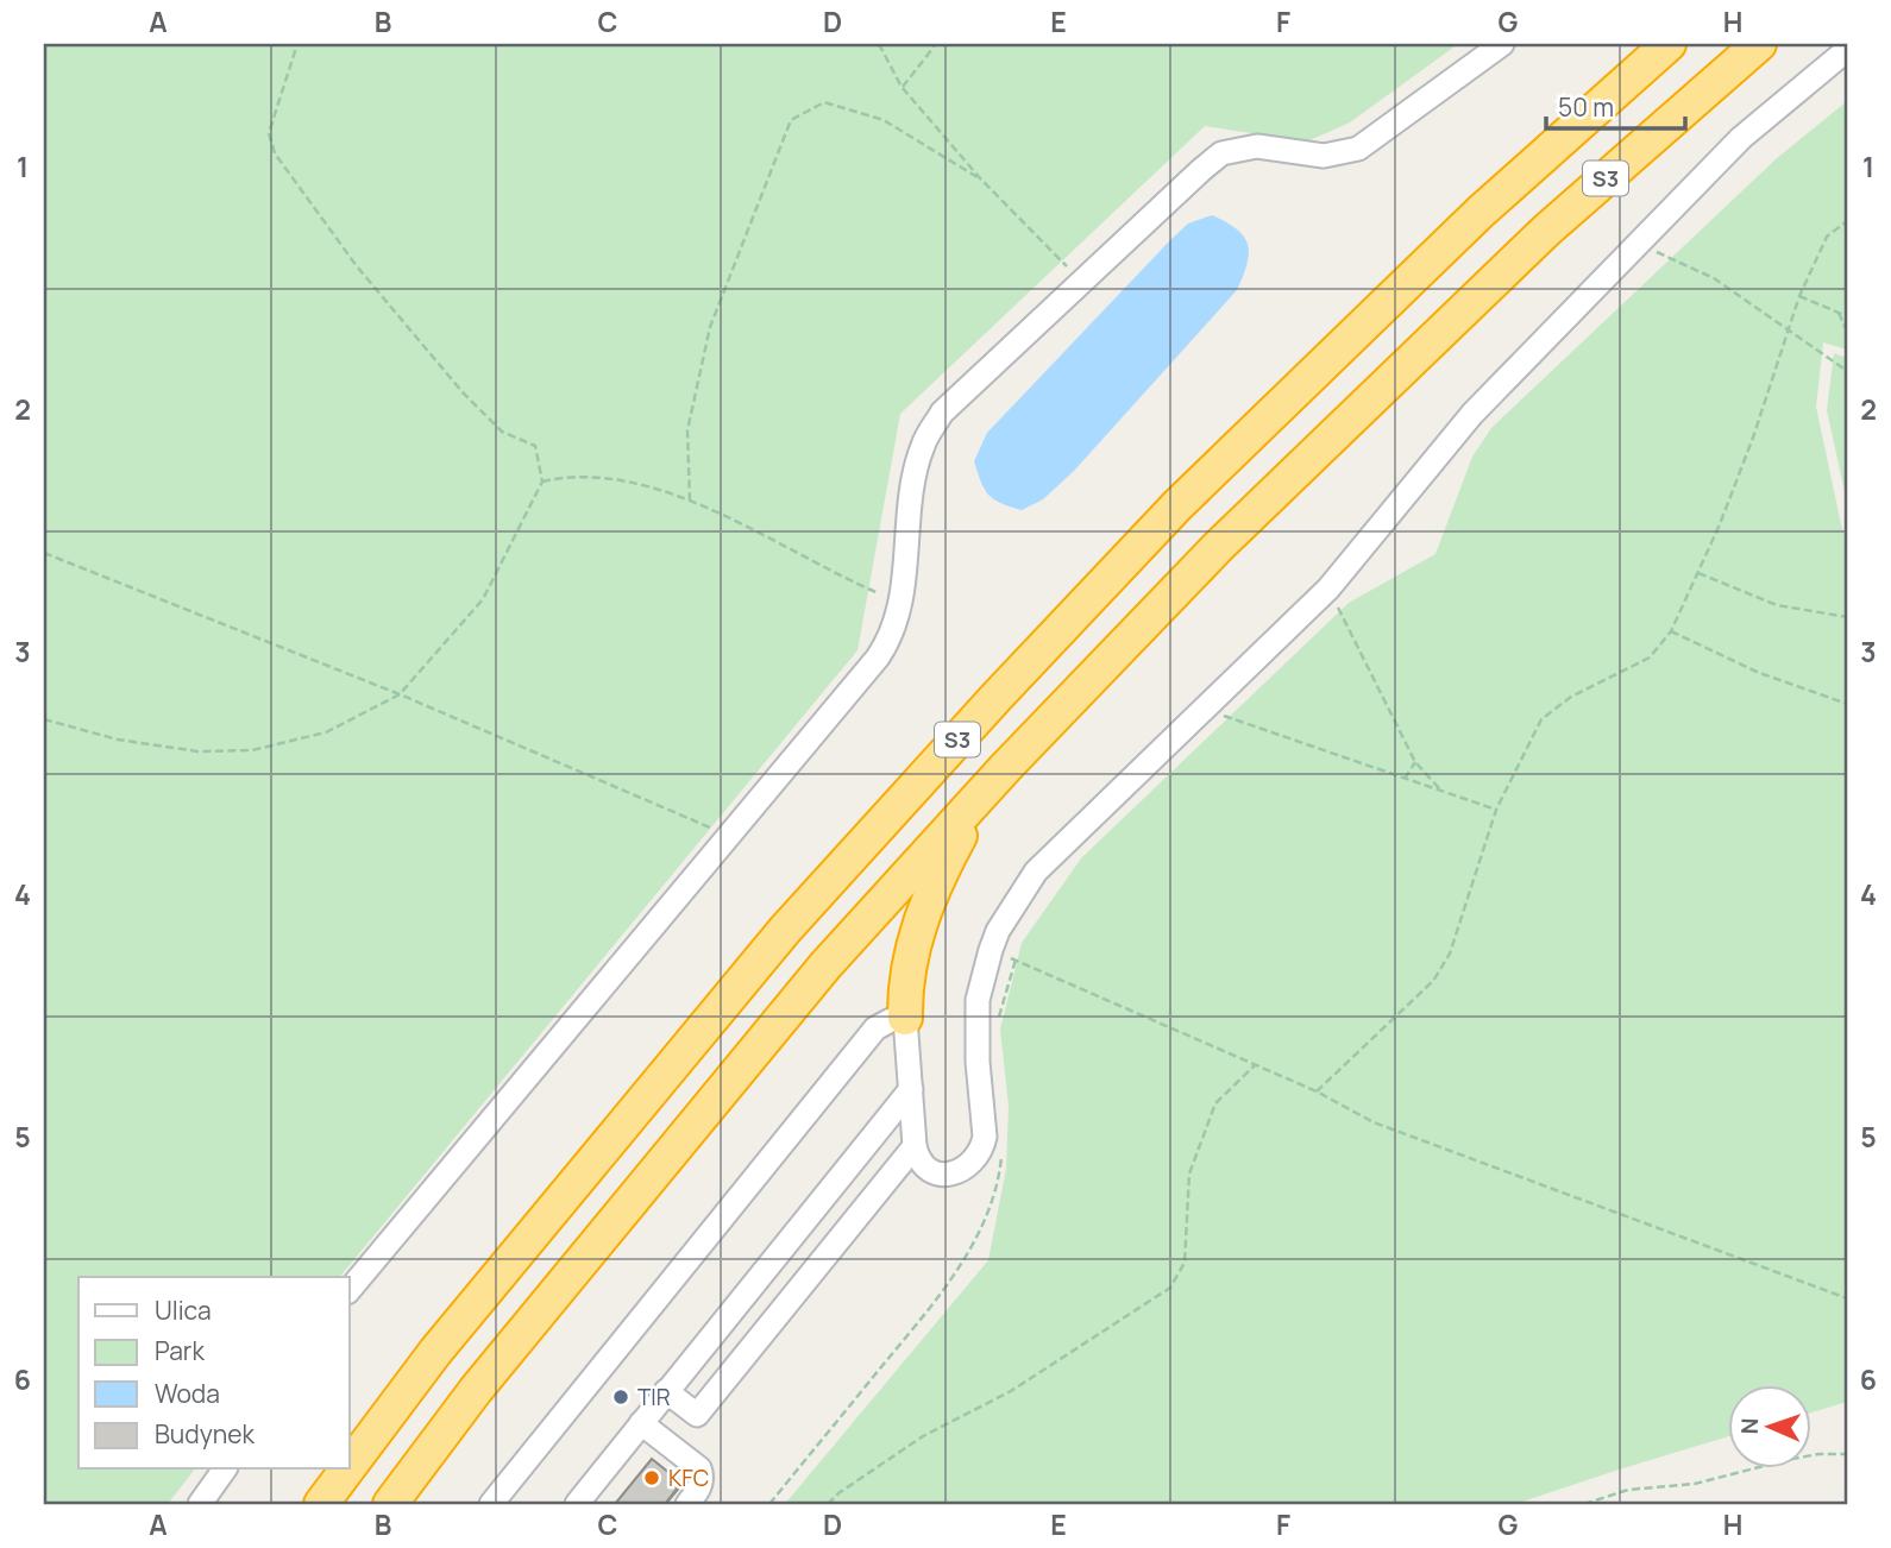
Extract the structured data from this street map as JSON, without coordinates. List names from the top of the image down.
{
  "streets": {
    "highway": ["S3"]
  },
  "places": ["TIR", "KFC"],
  "legend": [
    "Ulica",
    "Park",
    "Woda",
    "Budynek"
  ],
  "scale_bar": "50 m",
  "north": "left",
  "grid": {
    "columns": [
      "A",
      "B",
      "C",
      "D",
      "E",
      "F",
      "G",
      "H"
    ],
    "rows": [
      "1",
      "2",
      "3",
      "4",
      "5",
      "6"
    ]
  }
}
